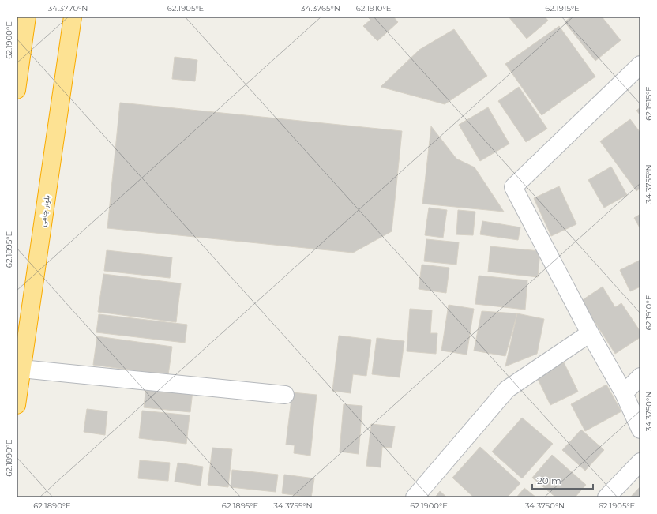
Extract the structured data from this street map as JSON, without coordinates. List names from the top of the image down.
{
  "streets": {
    "highway": ["بلوار جامی"]
  },
  "scale_bar": "20 m",
  "coordinates": [
    "34.3770°N",
    "62.1905°E",
    "34.3765°N",
    "62.1910°E",
    "62.1915°E",
    "62.1900°E",
    "34.3755°N",
    "62.1895°E",
    "34.3750°N",
    "62.1890°E"
  ]
}
